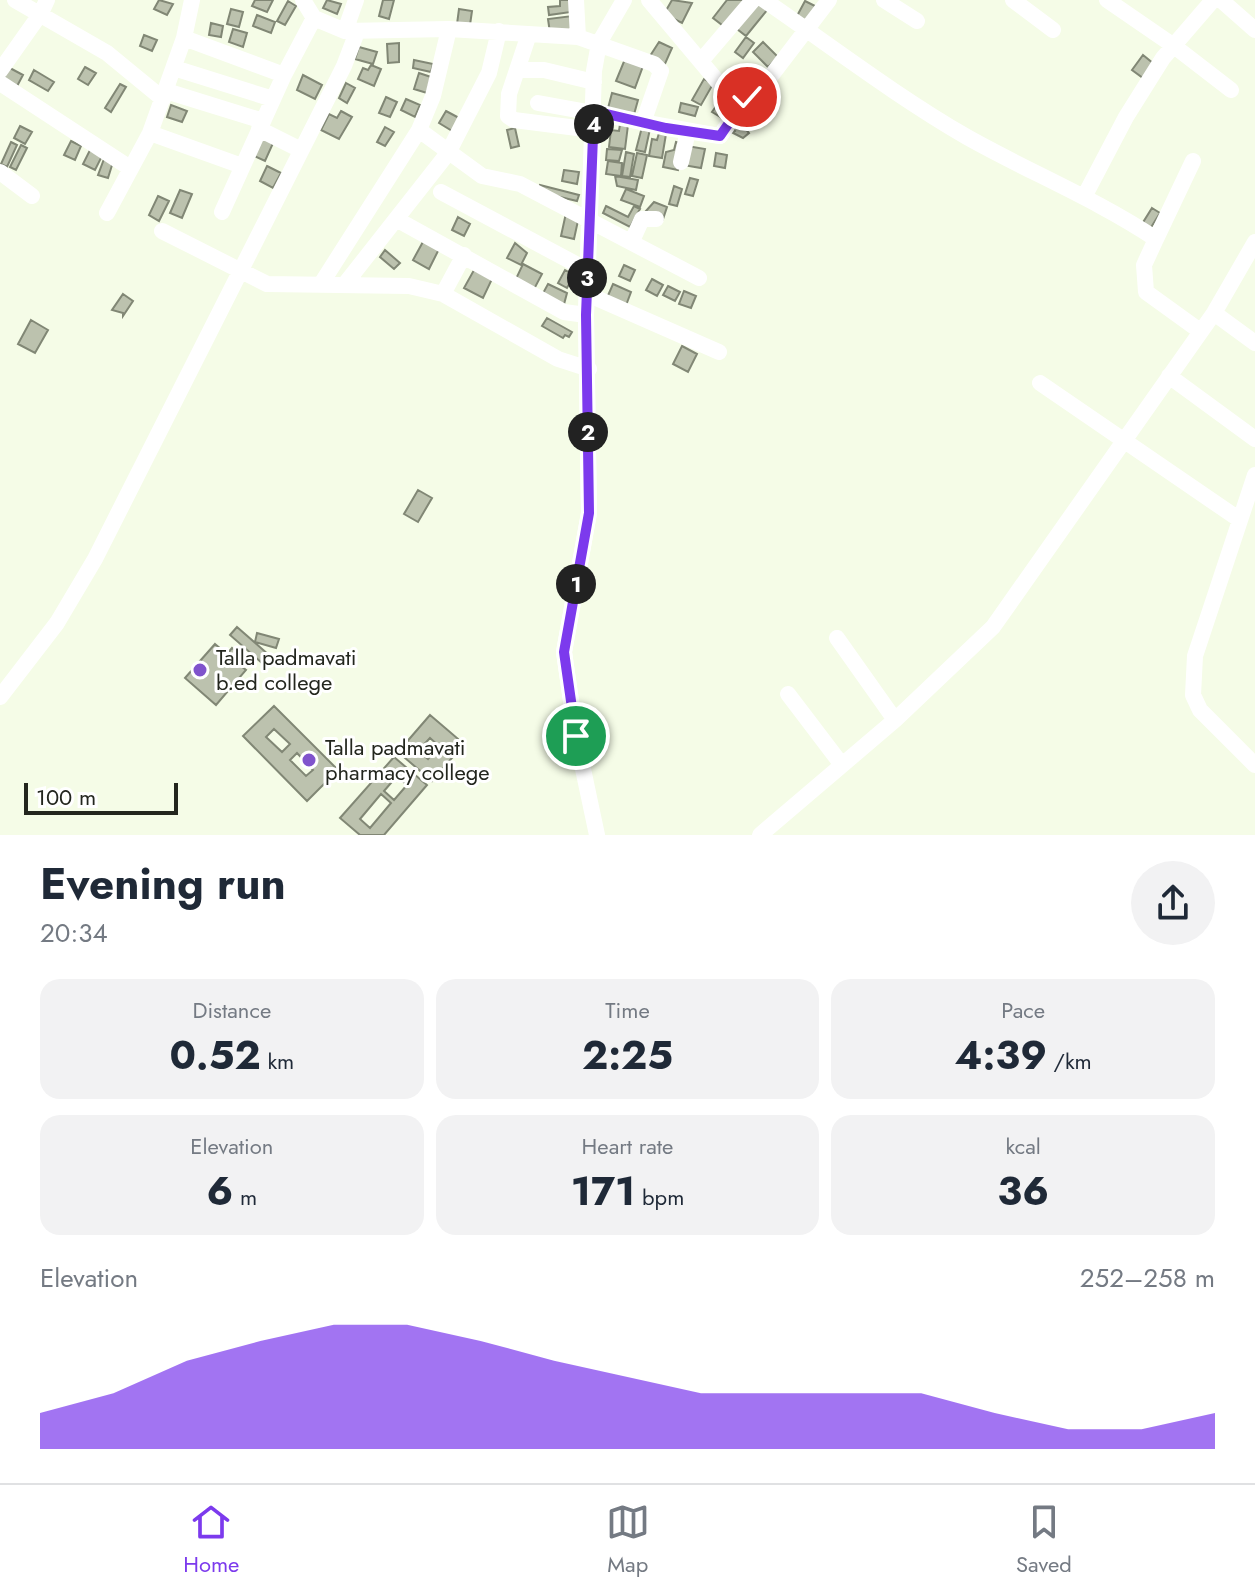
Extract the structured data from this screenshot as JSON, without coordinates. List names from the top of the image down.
{
  "places": ["Talla padmavati b.ed college", "Talla padmavati pharmacy college"],
  "scale_bar": "100 m",
  "page": {
    "pins": [
      "4",
      "3",
      "2",
      "1"
    ],
    "scale": "100 m",
    "heading": ["Evening run", "20:34"],
    "stats": [
      ["Distance", "0.52 km"],
      ["Time", "2:25"],
      ["Pace", "4:39 /km"],
      ["Elevation", "6 m"],
      ["Heart rate", "171 bpm"],
      ["kcal", "36"]
    ],
    "chart": ["Elevation", "252–258 m"],
    "tabs": ["Home", "Map", "Saved"]
  }
}
